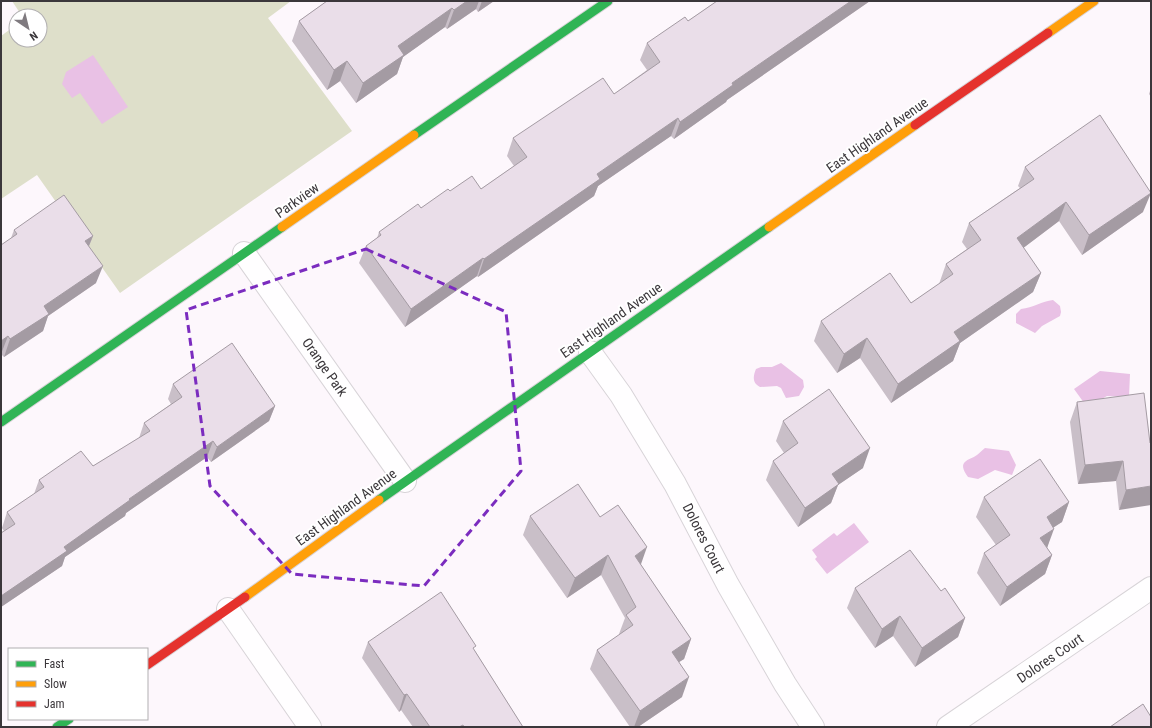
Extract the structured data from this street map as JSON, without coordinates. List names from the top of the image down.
{
  "streets": {
    "street": [
      "East Highland Avenue",
      "Parkview",
      "Orange Park",
      "Dolores Court"
    ]
  },
  "crossings": [
    ["East Highland Avenue", "Orange Park"],
    ["East Highland Avenue", "Dolores Court"],
    ["Parkview", "Orange Park"]
  ],
  "legend": ["Fast", "Slow", "Jam"],
  "north": "bottom right"
}
